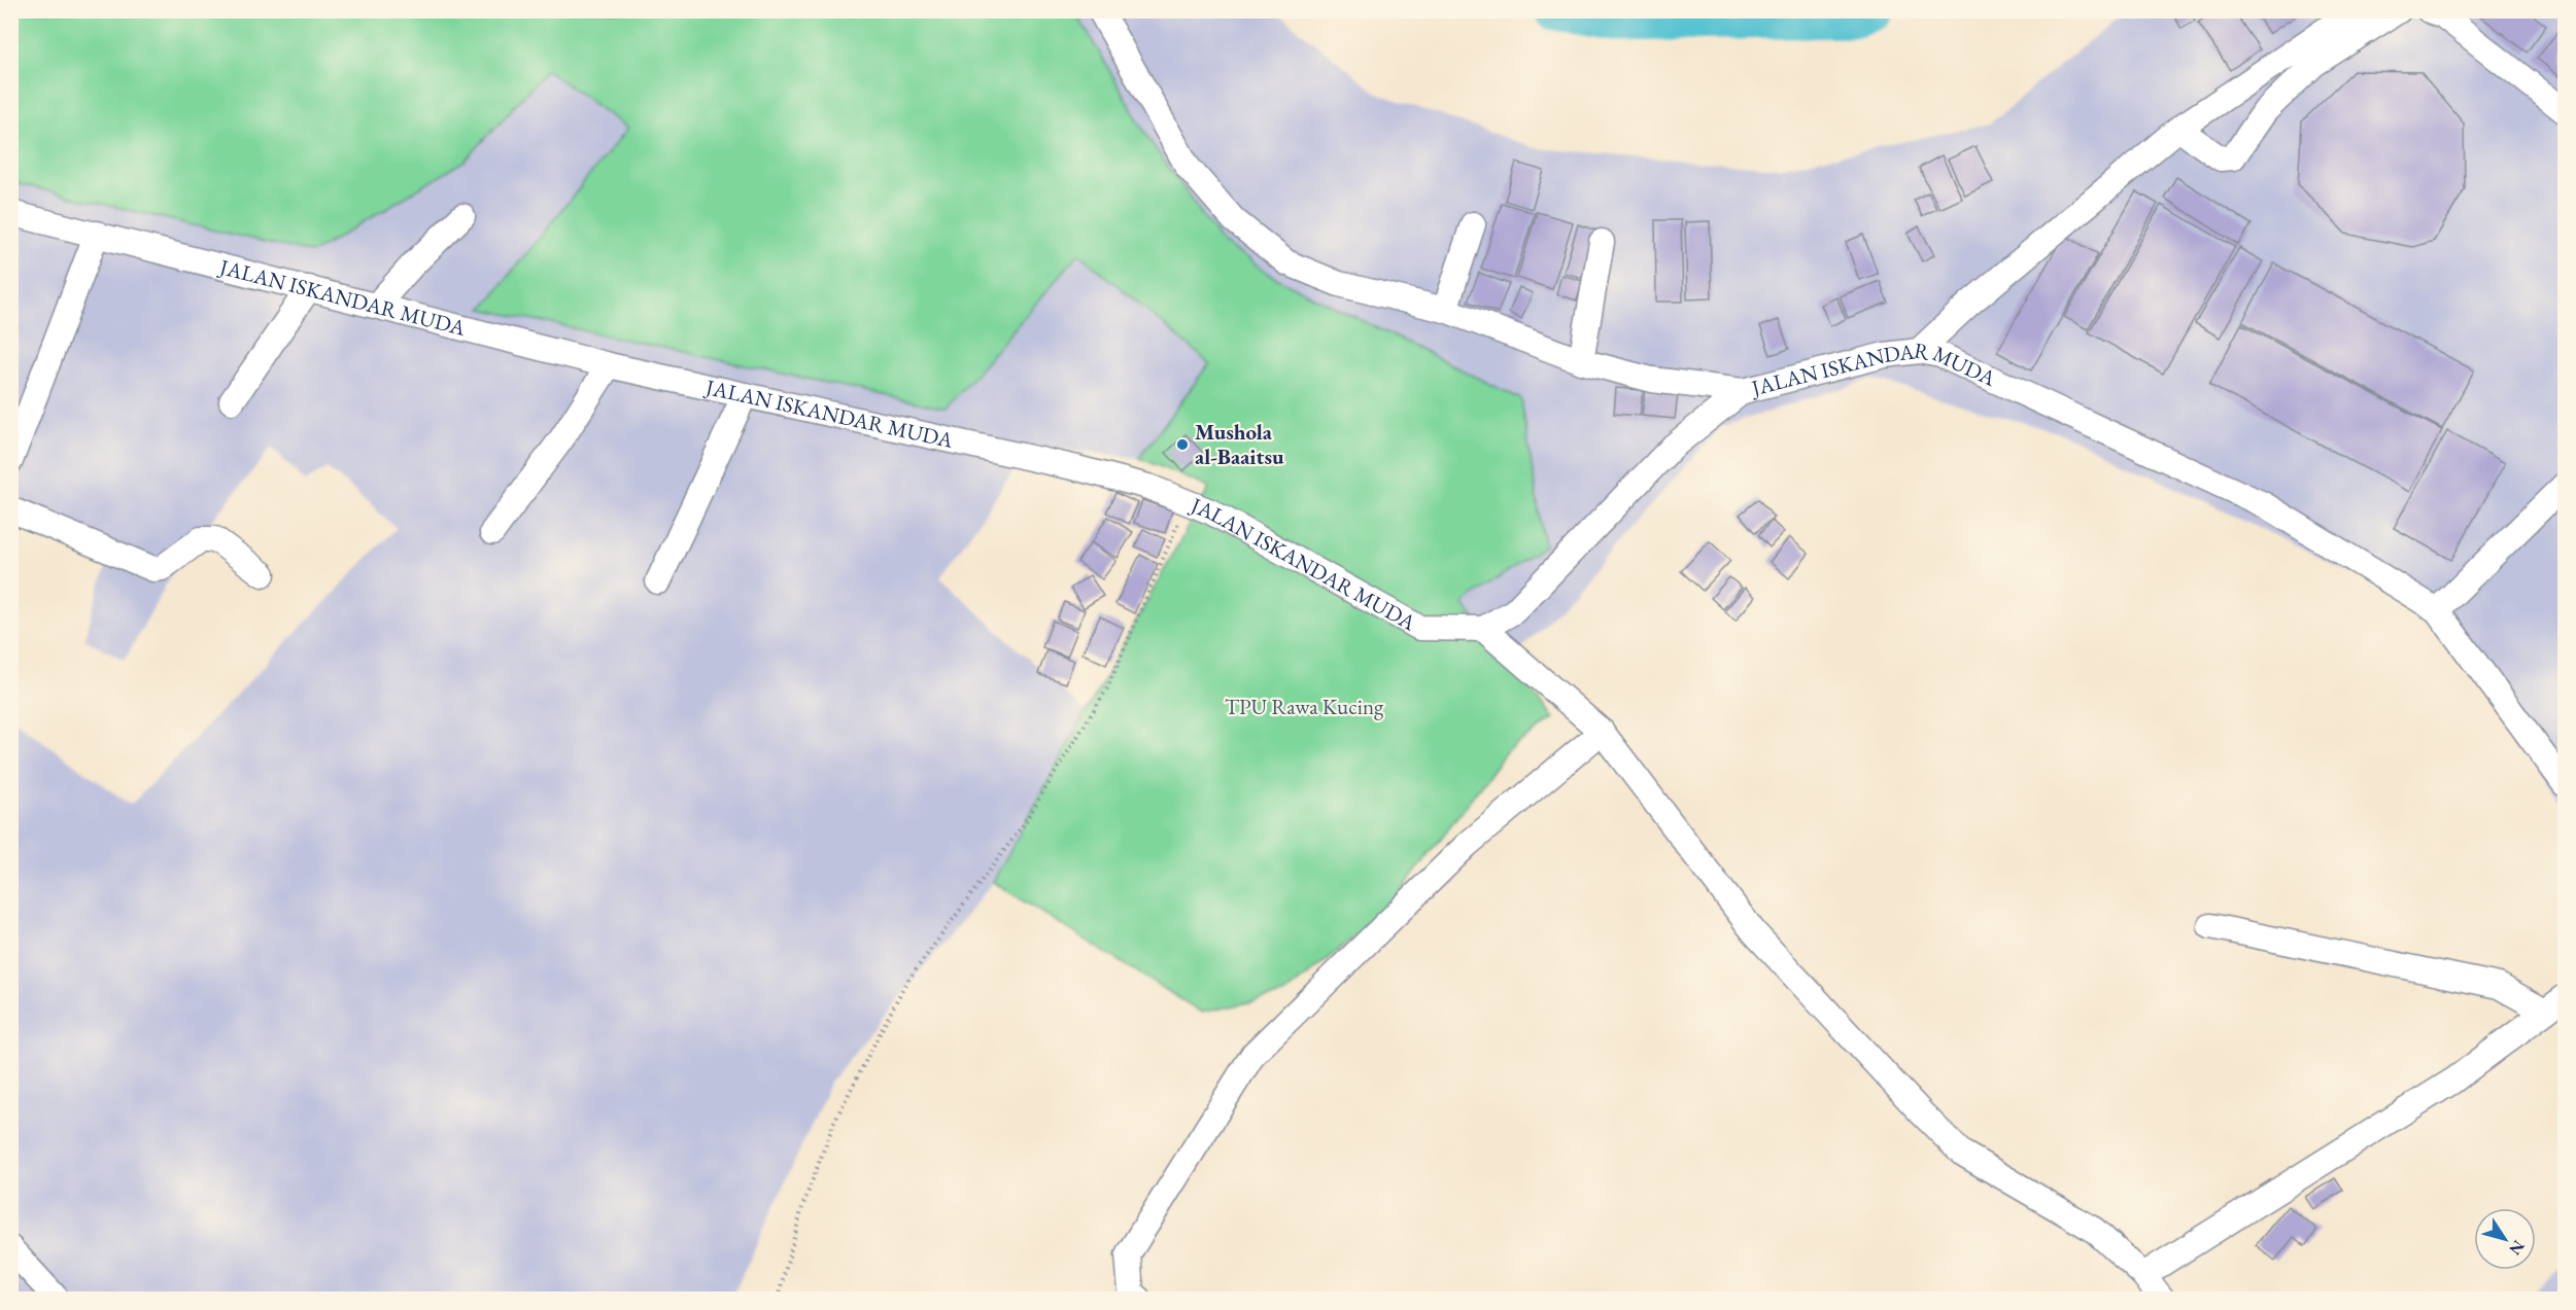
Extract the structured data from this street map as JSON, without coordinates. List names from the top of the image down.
{
  "streets": {
    "street": ["JALAN ISKANDAR MUDA"]
  },
  "parks": ["TPU Rawa Kucing"],
  "places": ["Mushola al-Baaitsu"],
  "north": "bottom right"
}
